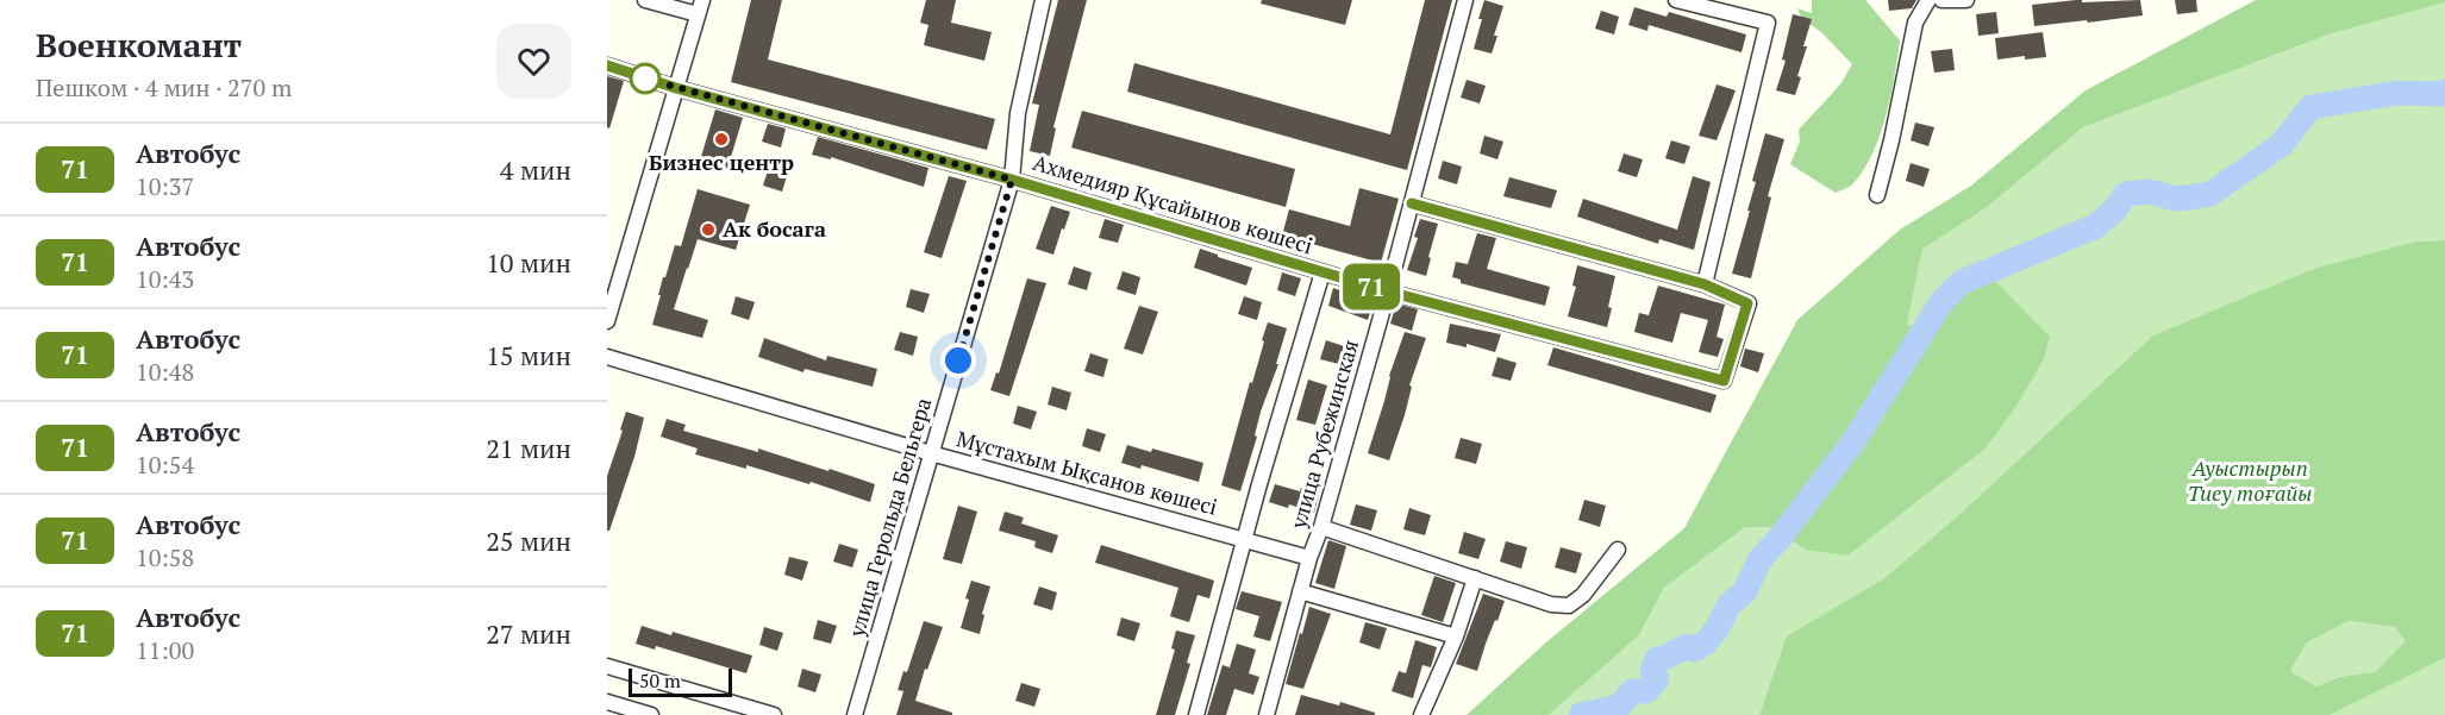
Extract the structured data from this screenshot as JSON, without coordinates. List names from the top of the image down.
{
  "streets": {
    "street": [
      "Ахмедияр Құсайынов көшесі",
      "улица Рубежинская",
      "Мұстахым Ықсанов көшесі",
      "улица Герольда Бельгера"
    ]
  },
  "crossings": [
    ["Ахмедияр Құсайынов көшесі", "улица Рубежинская"],
    ["Ахмедияр Құсайынов көшесі", "улица Герольда Бельгера"],
    ["улица Рубежинская", "Мұстахым Ықсанов көшесі"],
    ["Мұстахым Ықсанов көшесі", "улица Герольда Бельгера"]
  ],
  "parks": ["Ауыстырып Тиеу тоғайы"],
  "places": ["Бизнес центр", "Ак босага"],
  "lines": ["bus line 71"],
  "scale_bar": "50 m",
  "page": {
    "heading": ["Военкомант", "Пешком · 4 мин · 270 m"],
    "on_map": "71",
    "list": [
      {
        "mark": "71",
        "name": "Автобус",
        "note": "10:37",
        "value": "4 мин"
      },
      {
        "mark": "71",
        "name": "Автобус",
        "note": "10:43",
        "value": "10 мин"
      },
      {
        "mark": "71",
        "name": "Автобус",
        "note": "10:48",
        "value": "15 мин"
      },
      {
        "mark": "71",
        "name": "Автобус",
        "note": "10:54",
        "value": "21 мин"
      },
      {
        "mark": "71",
        "name": "Автобус",
        "note": "10:58",
        "value": "25 мин"
      },
      {
        "mark": "71",
        "name": "Автобус",
        "note": "11:00",
        "value": "27 мин"
      }
    ],
    "scale": "50 m"
  }
}
